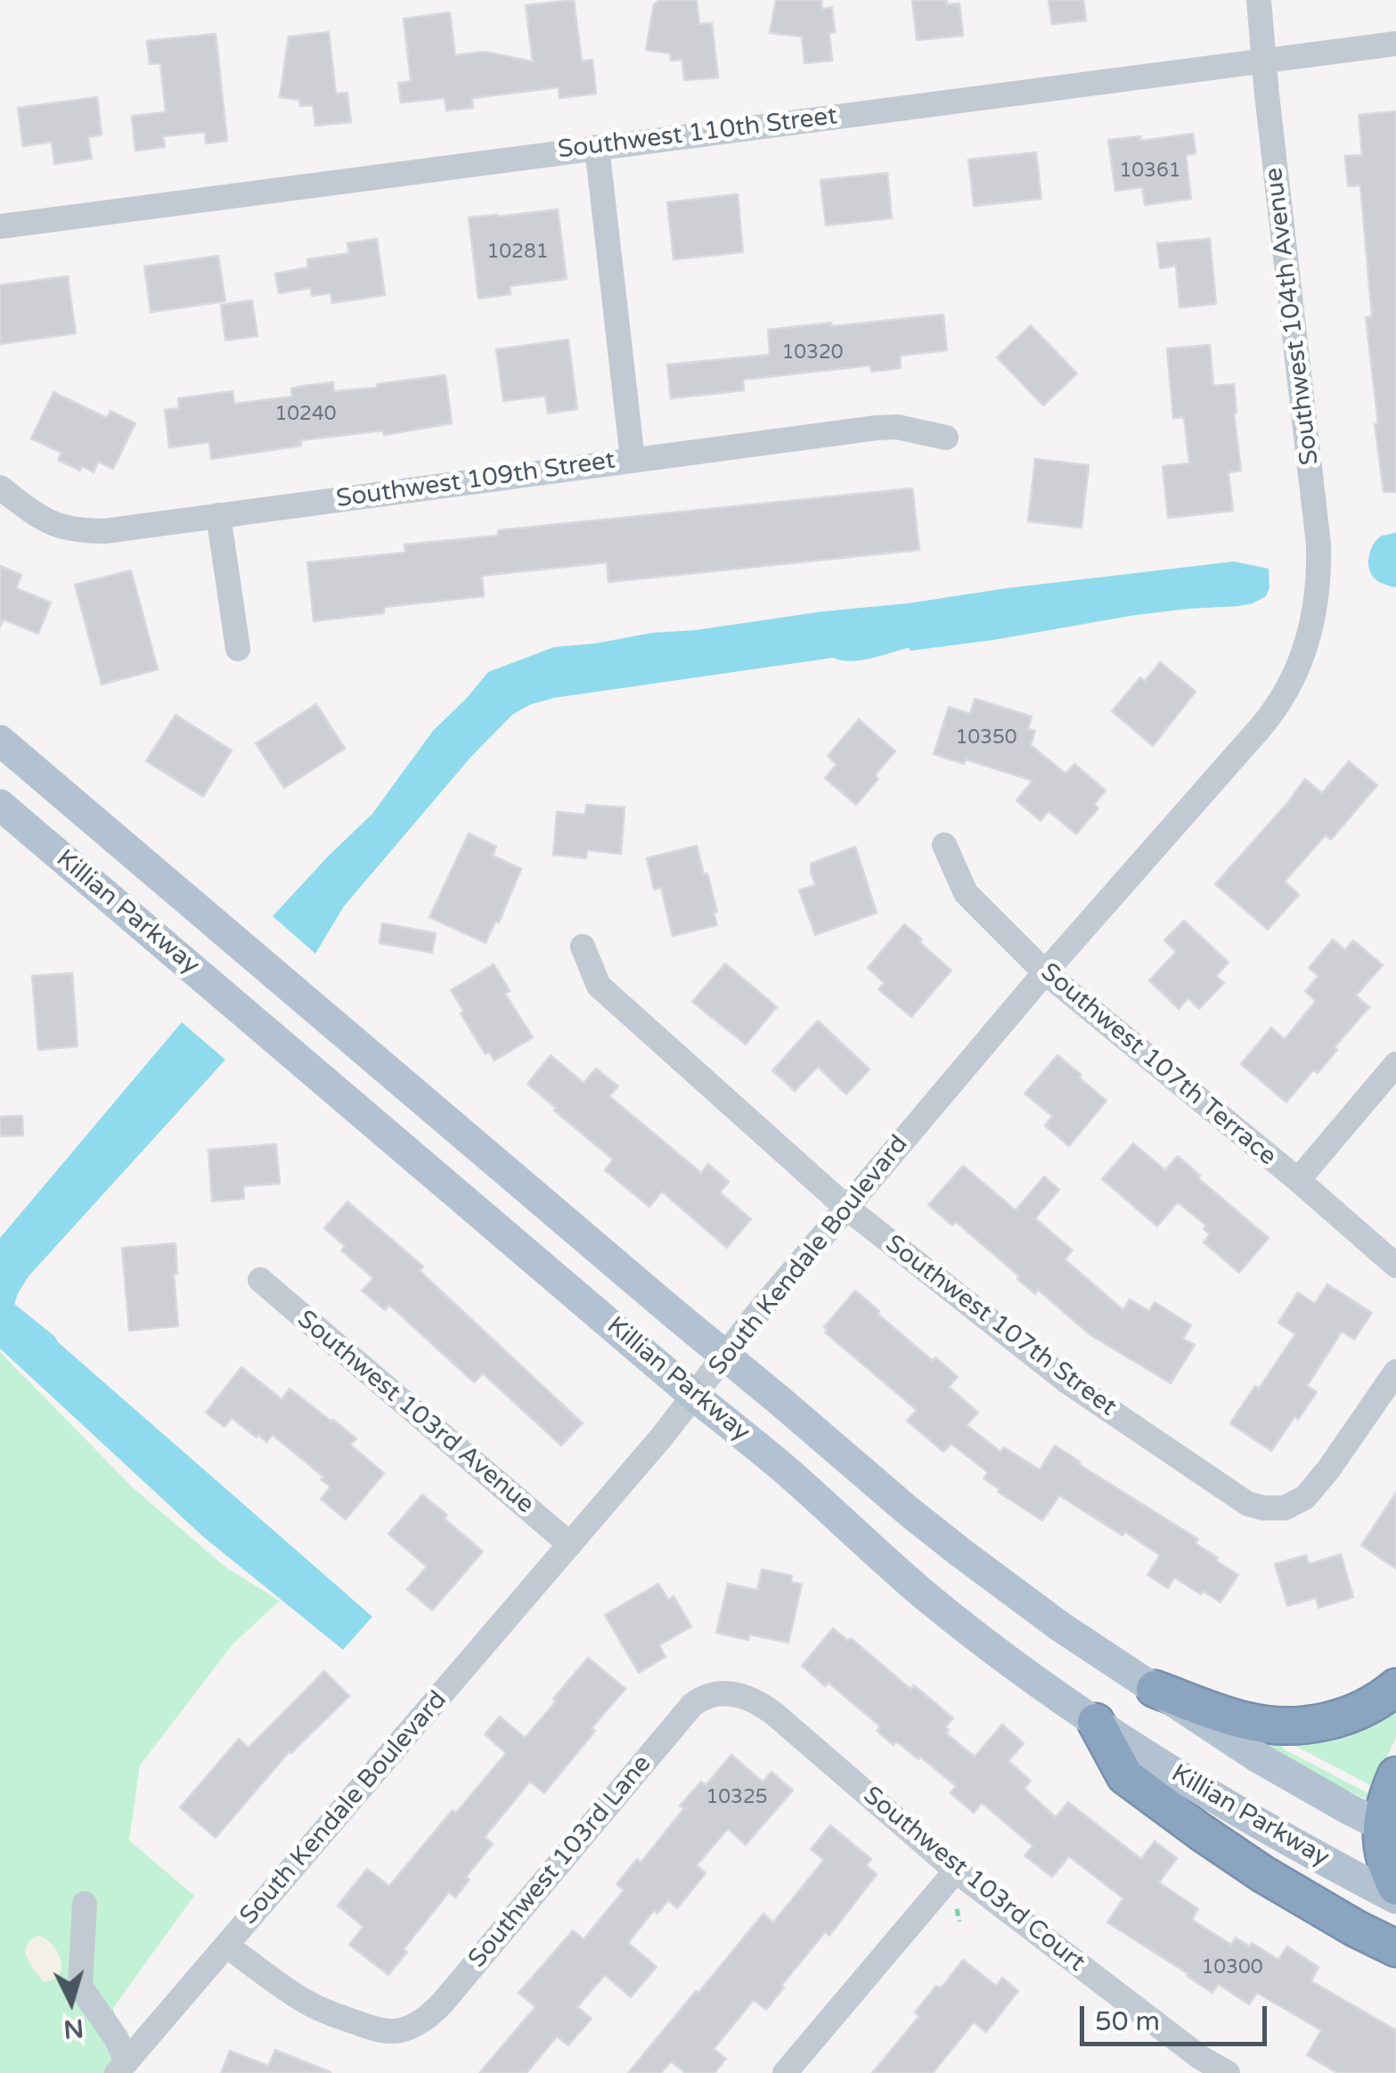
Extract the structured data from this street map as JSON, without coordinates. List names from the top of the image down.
{
  "streets": {
    "main road": ["Killian Parkway"],
    "street": [
      "Southwest 110th Street",
      "Southwest 104th Avenue",
      "Southwest 109th Street",
      "Southwest 107th Terrace",
      "South Kendale Boulevard",
      "Southwest 107th Street",
      "Southwest 103rd Avenue",
      "Southwest 103rd Lane",
      "Southwest 103rd Court"
    ]
  },
  "crossings": [
    ["Southwest 110th Street", "Southwest 104th Avenue"],
    ["Southwest 104th Avenue", "South Kendale Boulevard"],
    ["Killian Parkway", "South Kendale Boulevard"],
    ["Southwest 107th Terrace", "South Kendale Boulevard"],
    ["South Kendale Boulevard", "Southwest 107th Street"],
    ["South Kendale Boulevard", "Southwest 103rd Avenue"],
    ["South Kendale Boulevard", "Southwest 103rd Lane"],
    ["Southwest 103rd Lane", "Southwest 103rd Court"]
  ],
  "house_numbers": [
    "10361",
    "10281",
    "10320",
    "10240",
    "10350",
    "10325",
    "10300"
  ],
  "scale_bar": "50 m",
  "north": "bottom"
}
